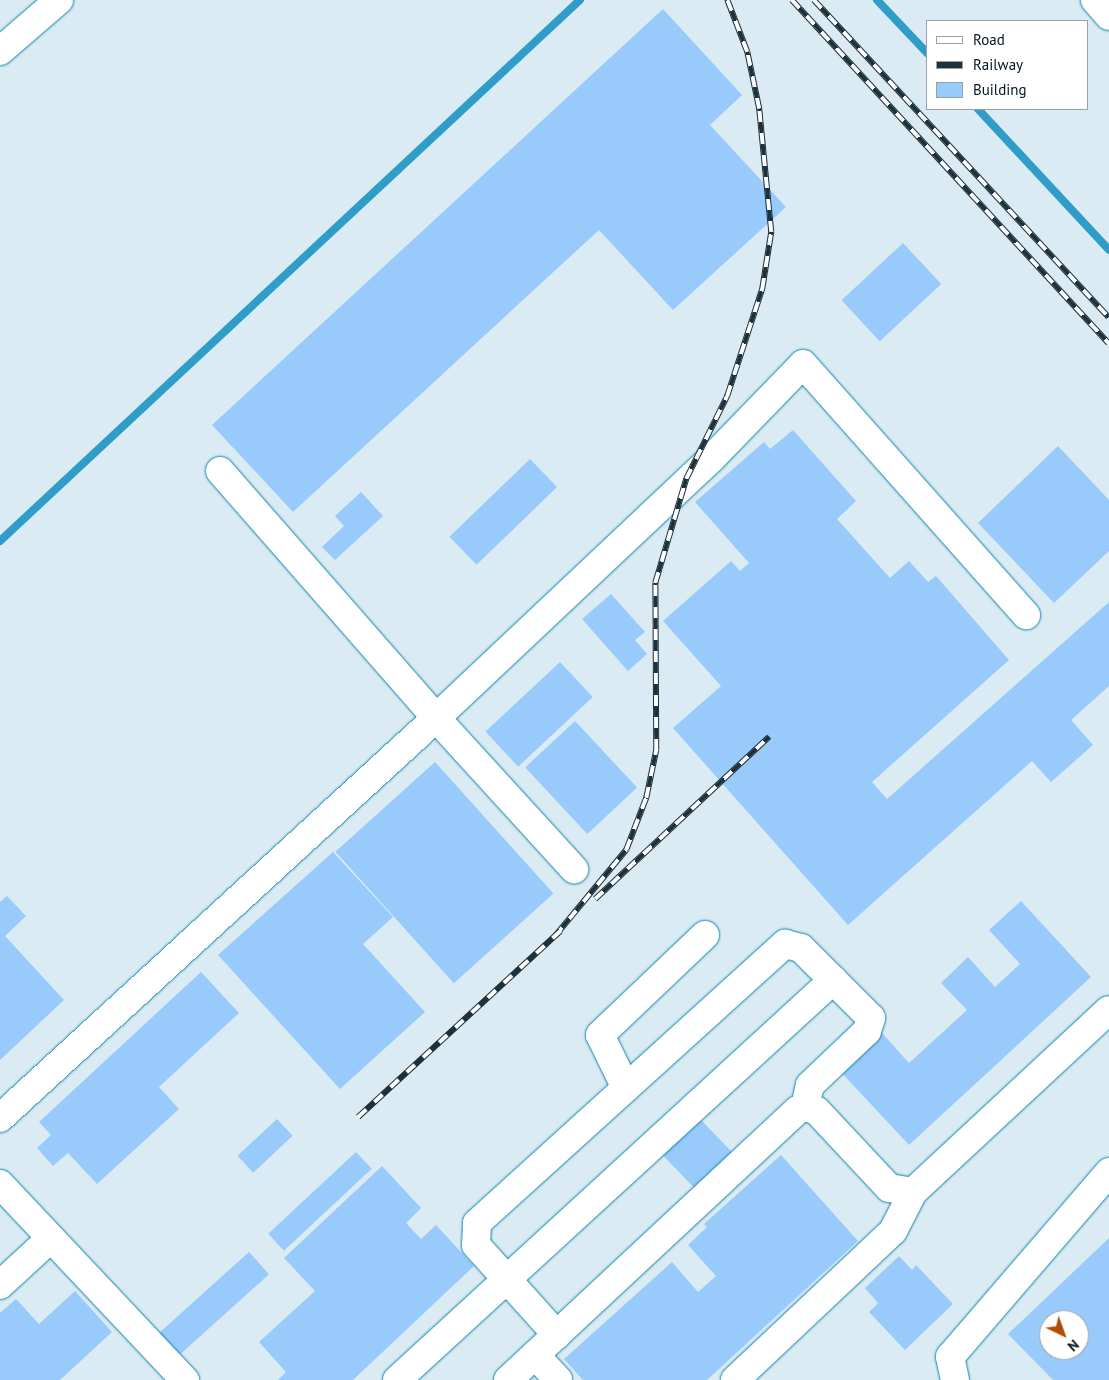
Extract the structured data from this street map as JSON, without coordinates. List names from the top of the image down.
{
  "legend": ["Road", "Railway", "Building"],
  "north": "bottom right"
}
